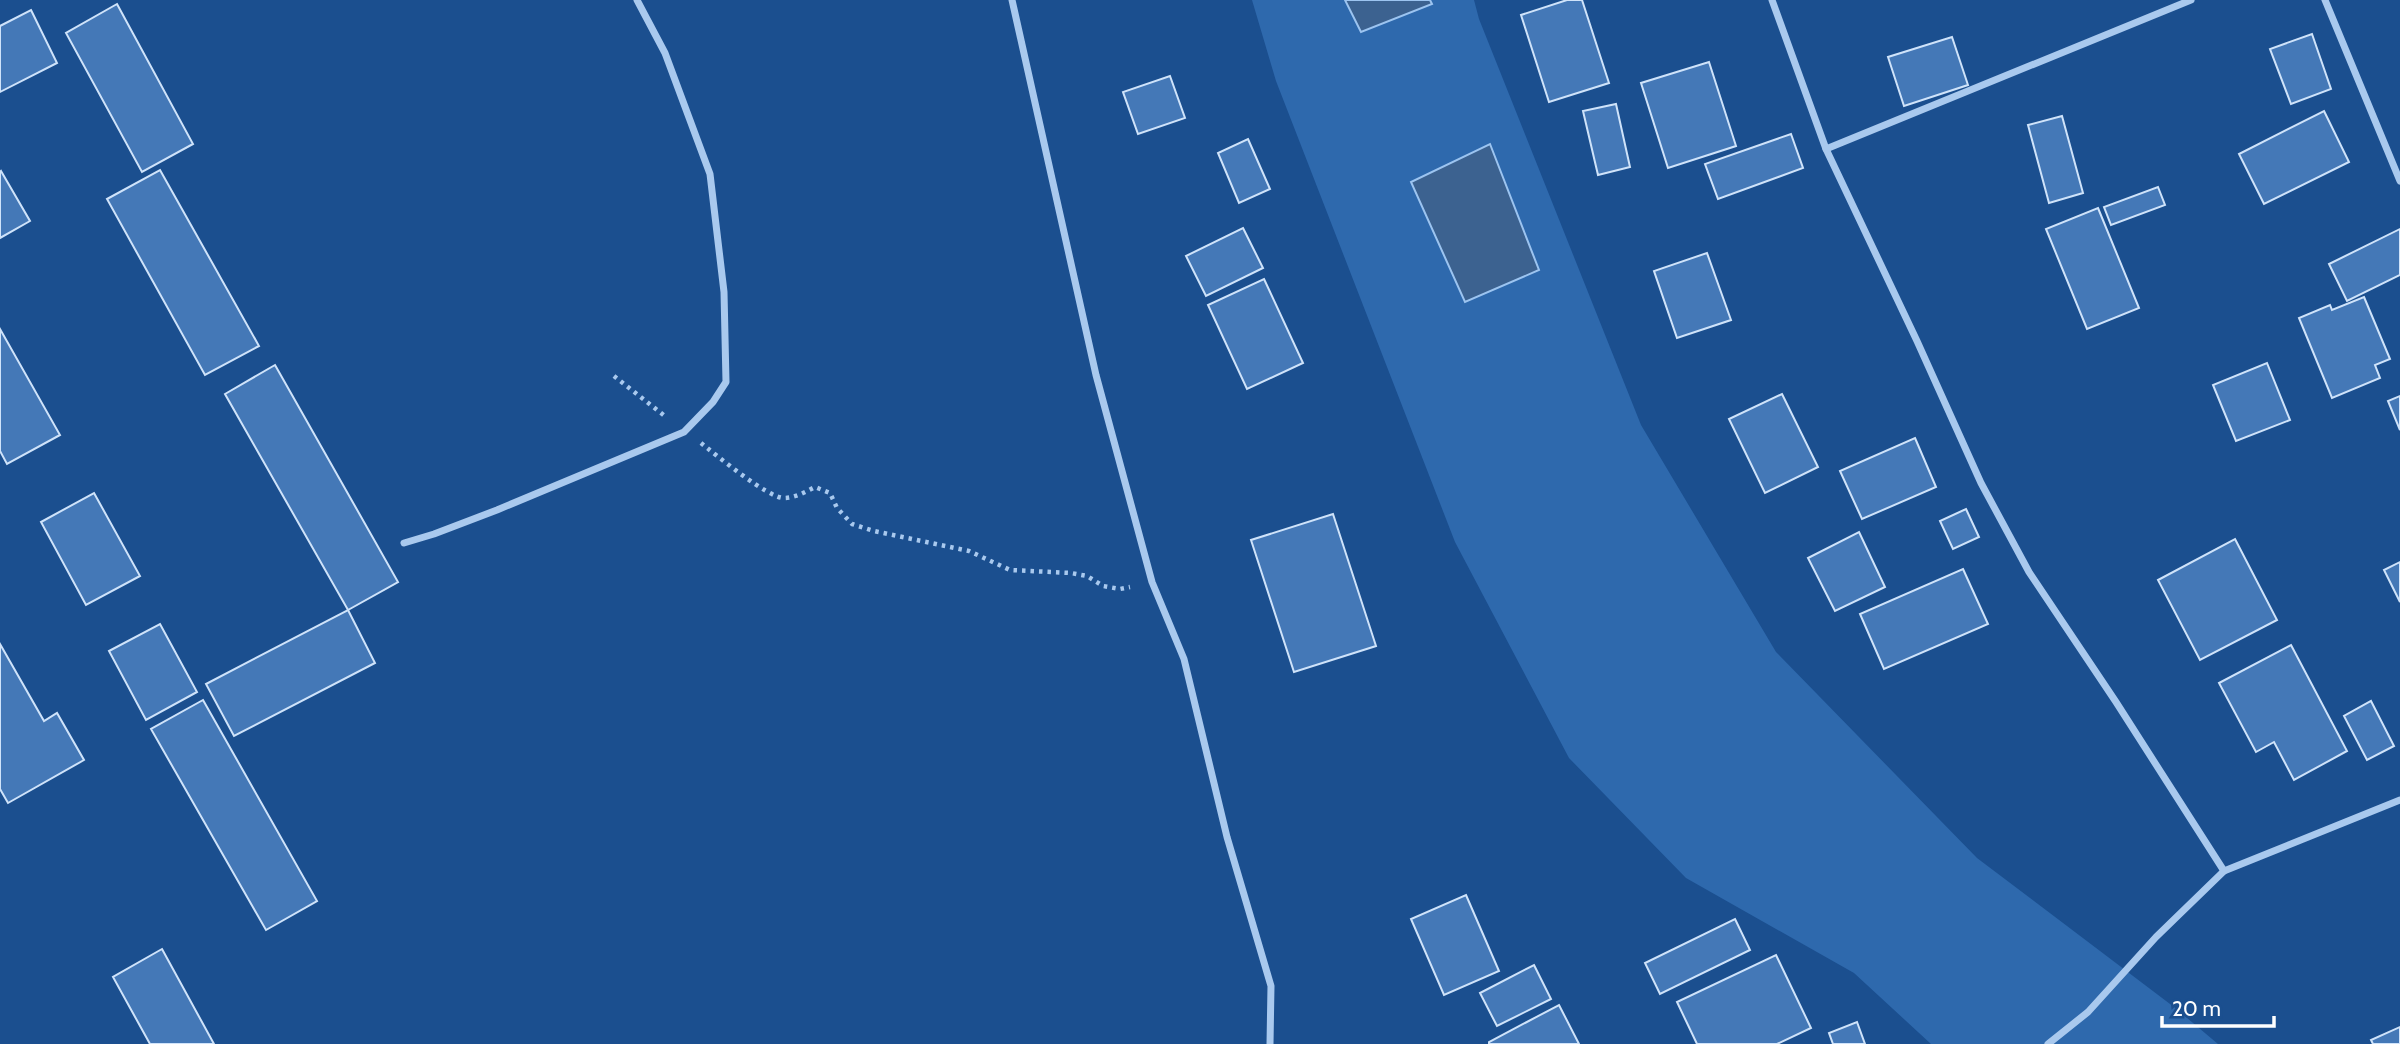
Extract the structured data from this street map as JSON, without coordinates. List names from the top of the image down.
{
  "scale_bar": "20 m"
}
